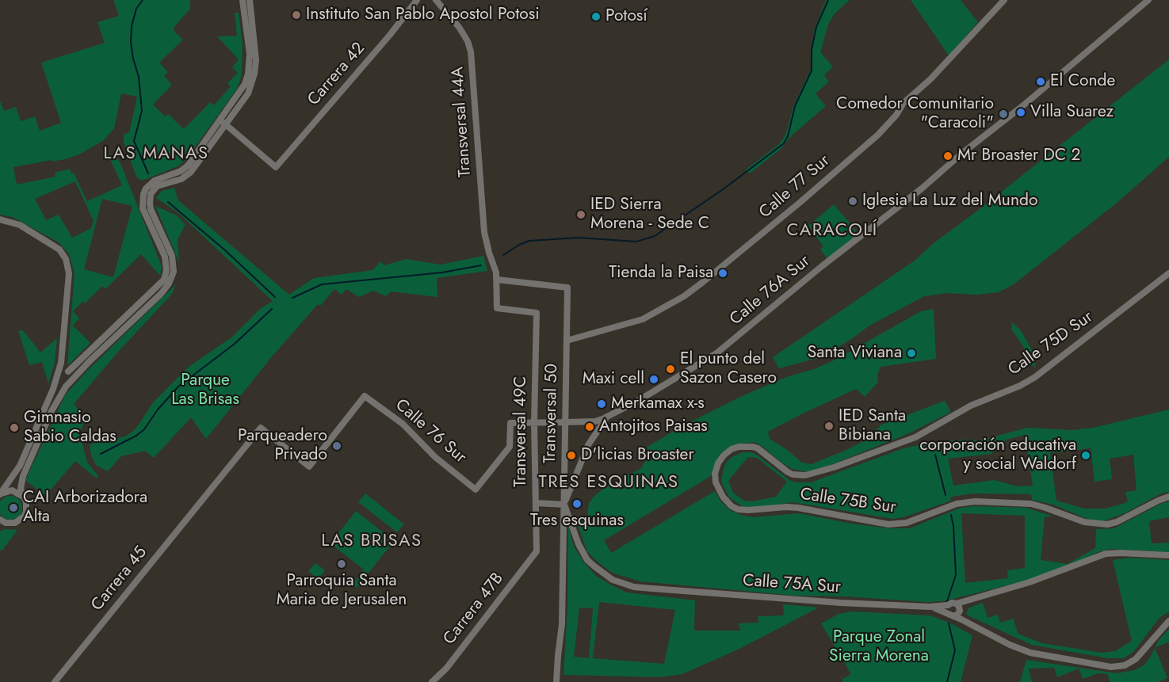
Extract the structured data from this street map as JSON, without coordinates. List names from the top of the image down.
{
  "streets": {
    "street": [
      "Carrera 42",
      "Transversal 44A",
      "Calle 77 Sur",
      "Calle 76A Sur",
      "Calle 75D Sur",
      "Transversal 50",
      "Calle 76 Sur",
      "Transversal 49C",
      "Calle 75B Sur",
      "Carrera 45",
      "Calle 75A Sur",
      "Carrera 47B"
    ]
  },
  "crossings": [
    ["Transversal 44A", "Transversal 50"],
    ["Transversal 44A", "Transversal 49C"],
    ["Calle 77 Sur", "Transversal 50"],
    ["Calle 76A Sur", "Transversal 50"],
    ["Calle 76A Sur", "Calle 76 Sur"],
    ["Calle 76A Sur", "Transversal 49C"],
    ["Calle 75D Sur", "Calle 75B Sur"],
    ["Transversal 50", "Calle 75A Sur"],
    ["Calle 76 Sur", "Carrera 45"],
    ["Transversal 49C", "Carrera 47B"]
  ],
  "districts": [
    "LAS MANAS",
    "CARACOLÍ",
    "TRES ESQUINAS",
    "LAS BRISAS"
  ],
  "parks": ["Parque Las Brisas", "Parque Zonal Sierra Morena"],
  "places": [
    "Instituto San Pablo Apostol Potosi",
    "Potosí",
    "El Conde",
    "Villa Suarez",
    "Comedor Comunitario \"Caracoli\"",
    "Mr Broaster DC 2",
    "Iglesia La Luz del Mundo",
    "IED Sierra Morena - Sede C",
    "Tienda la Paisa",
    "Santa Viviana",
    "El punto del Sazon Casero",
    "Maxi cell",
    "Merkamax x-s",
    "IED Santa Bibiana",
    "Antojitos Paisas",
    "Gimnasio Sabio Caldas",
    "Parqueadero Privado",
    "D'licias Broaster",
    "corporación educativa y social Waldorf",
    "Tres esquinas",
    "CAI Arborizadora Alta",
    "Parroquia Santa Maria de Jerusalen"
  ]
}
